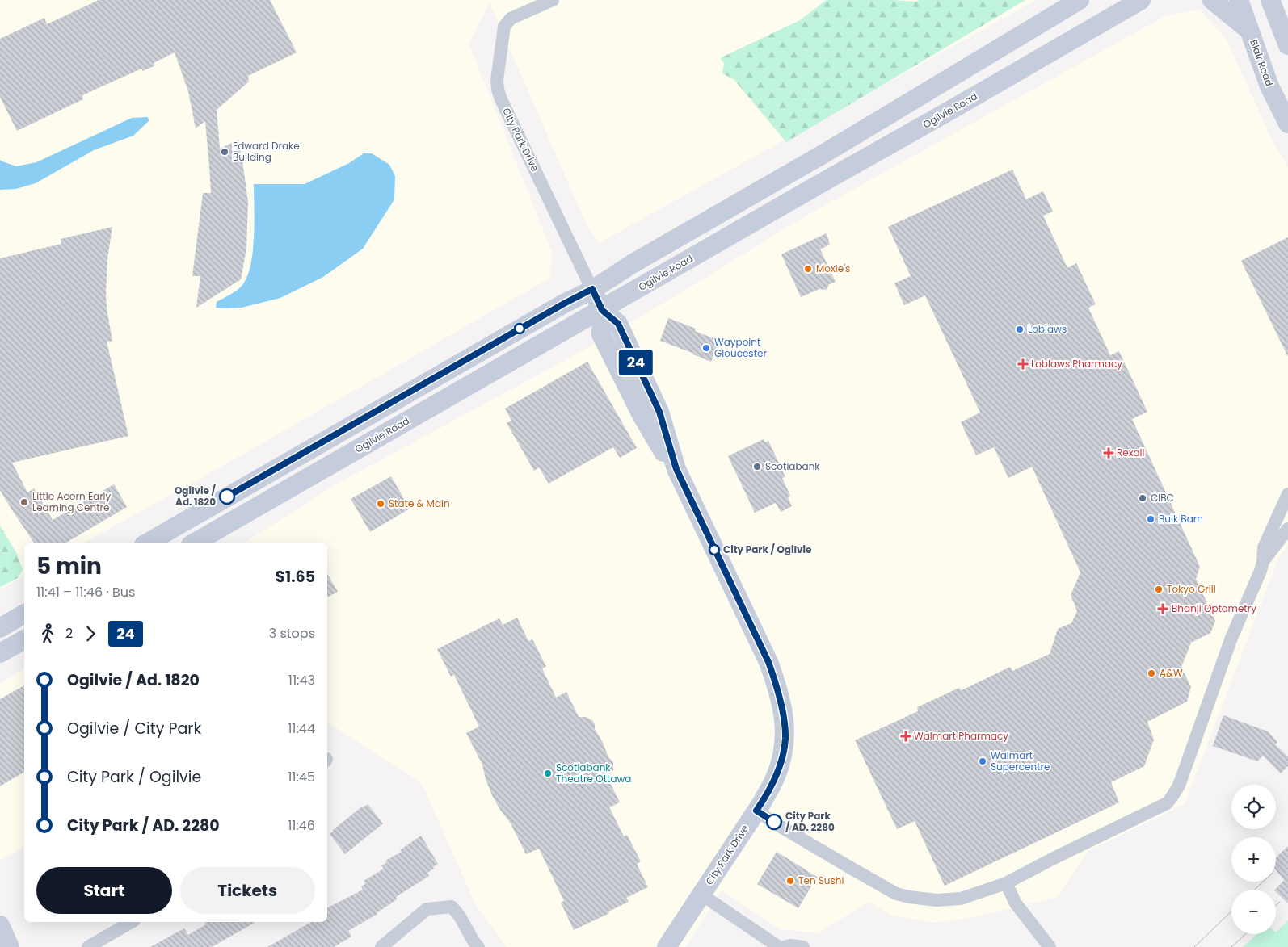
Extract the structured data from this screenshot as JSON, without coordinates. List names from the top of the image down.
{
  "streets": {
    "main road": ["Blair Road", "Ogilvie Road", "City Park Drive"]
  },
  "crossings": [
    ["Ogilvie Road", "City Park Drive"]
  ],
  "places": {
    "other": [
      "Edward Drake Building",
      "Moxie's",
      "Loblaws",
      "Waypoint Gloucester",
      "Scotiabank",
      "Ogilvie / Ad. 1820",
      "CIBC",
      "Little Acorn Early Learning Centre",
      "State & Main",
      "Bulk Barn",
      "City Park / Ogilvie",
      "Tokyo Grill",
      "A&W",
      "Walmart Supercentre",
      "Scotiabank Theatre Ottawa",
      "City Park / AD. 2280",
      "Ten Sushi"
    ],
    "health": [
      "Loblaws Pharmacy",
      "Rexall",
      "Bhanji Optometry",
      "Walmart Pharmacy"
    ]
  },
  "lines": ["bus line 24"],
  "page": {
    "on_map": "24",
    "heading": ["5 min", "11:41 – 11:46 · Bus", "$1.65"],
    "legs": ["2", "24", "3 stops"],
    "list": [
      {
        "name": "Ogilvie / Ad. 1820",
        "value": "11:43"
      },
      {
        "name": "Ogilvie / City Park",
        "value": "11:44"
      },
      {
        "name": "City Park / Ogilvie",
        "value": "11:45"
      },
      {
        "name": "City Park / AD. 2280",
        "value": "11:46"
      }
    ],
    "map_buttons": ["+", "−"],
    "buttons": ["Start", "Tickets"]
  }
}
